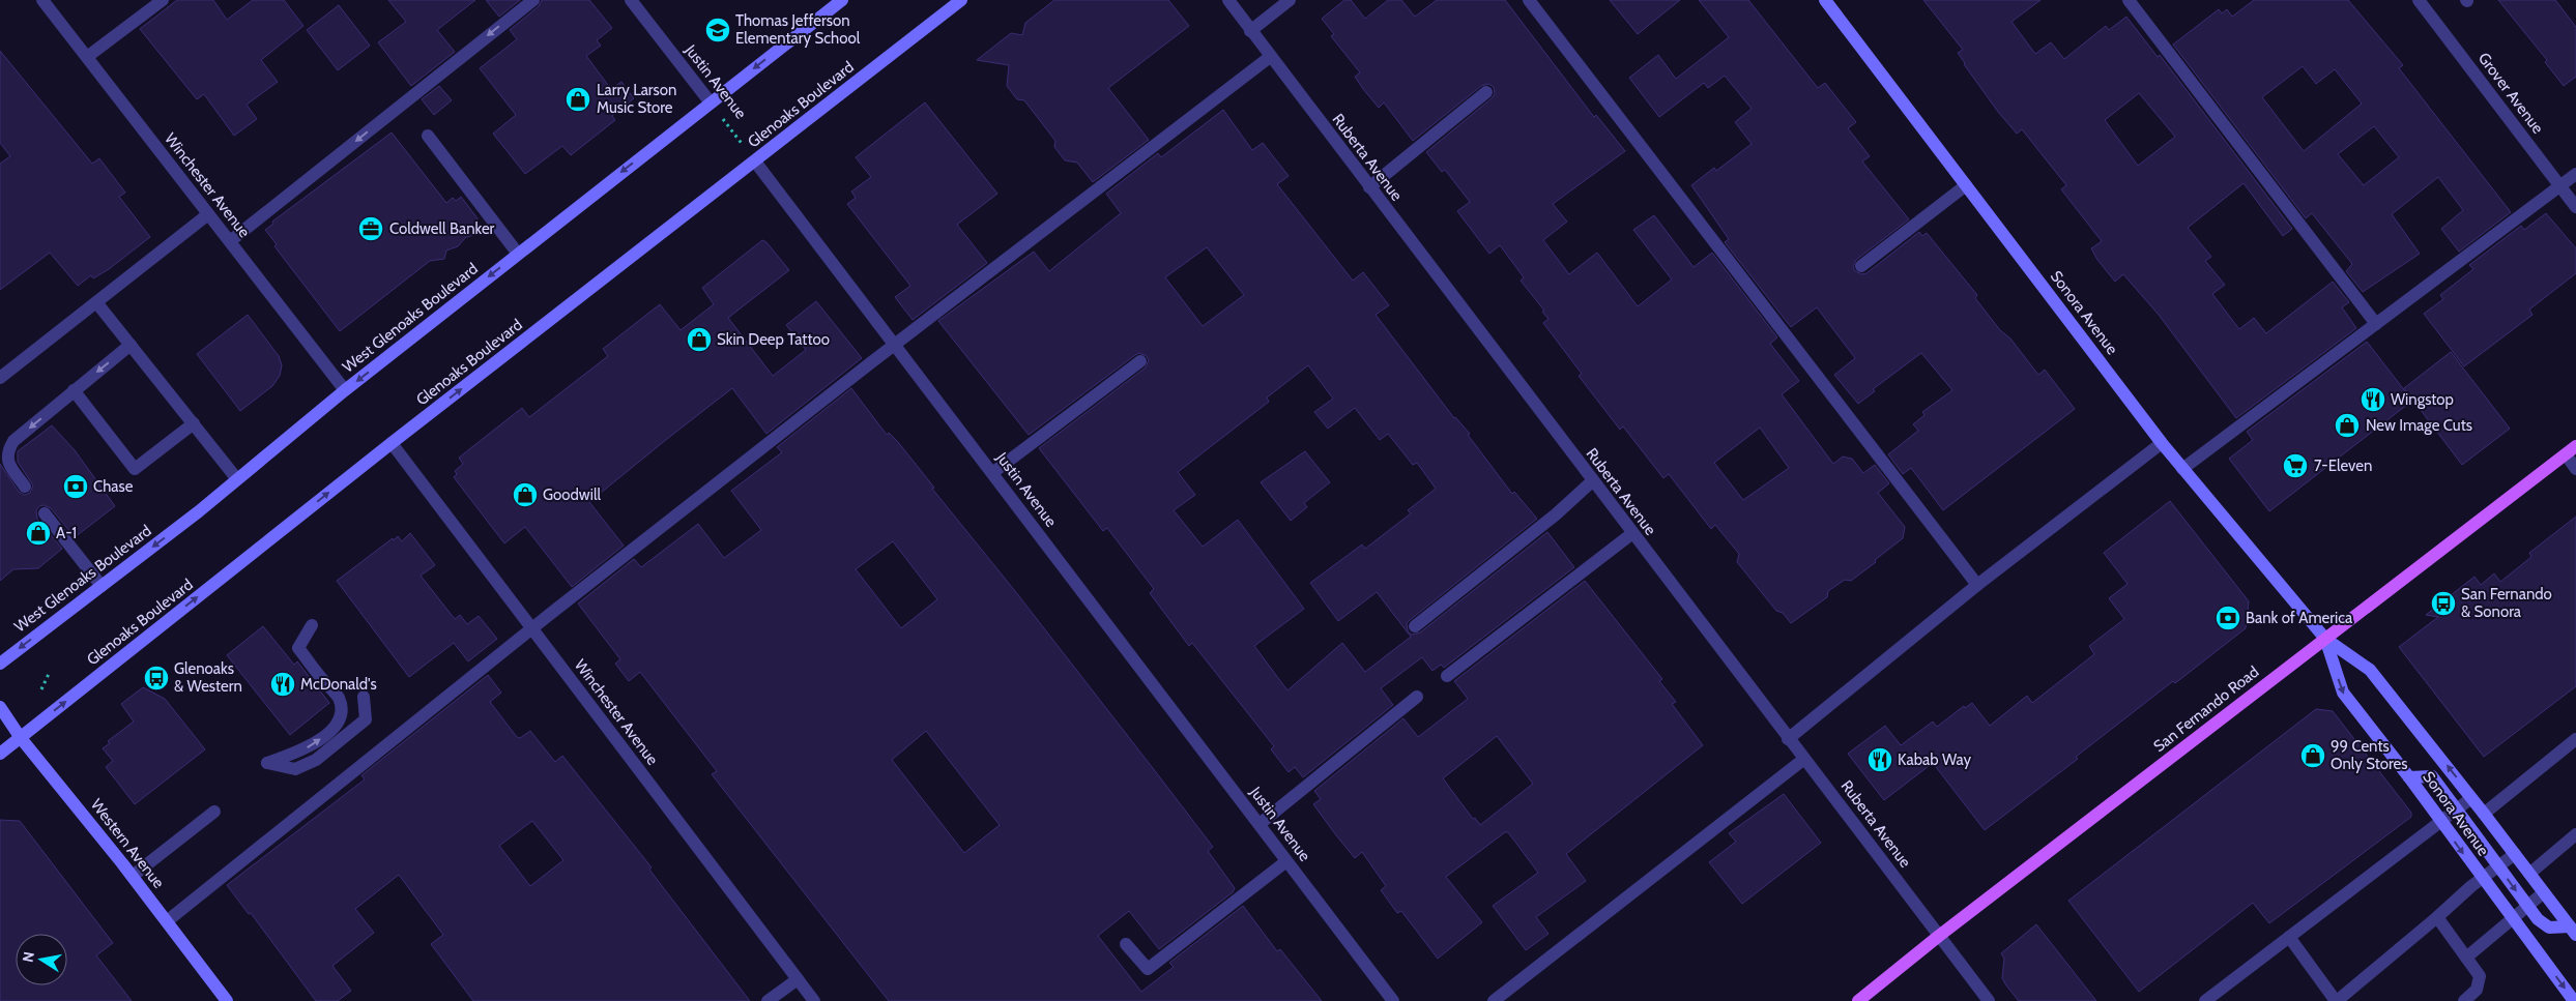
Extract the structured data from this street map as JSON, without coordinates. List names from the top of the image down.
{
  "streets": {
    "main road": [
      "Glenoaks Boulevard",
      "Sonora Avenue",
      "West Glenoaks Boulevard",
      "San Fernando Road",
      "Western Avenue"
    ],
    "street": [
      "Justin Avenue",
      "Grover Avenue",
      "Ruberta Avenue",
      "Winchester Avenue"
    ]
  },
  "crossings": [
    ["Justin Avenue", "Glenoaks Boulevard"],
    ["Justin Avenue", "West Glenoaks Boulevard"],
    ["Glenoaks Boulevard", "Winchester Avenue"],
    ["Glenoaks Boulevard", "Western Avenue"],
    ["Ruberta Avenue", "San Fernando Road"],
    ["Winchester Avenue", "West Glenoaks Boulevard"],
    ["Sonora Avenue", "San Fernando Road"]
  ],
  "one_way": ["Glenoaks Boulevard", "West Glenoaks Boulevard"],
  "places": {
    "school or university": ["Thomas Jefferson Elementary School"],
    "shop": [
      "Larry Larson Music Store",
      "Skin Deep Tattoo",
      "New Image Cuts",
      "Goodwill",
      "A-1",
      "99 Cents Only Stores"
    ],
    "office": ["Coldwell Banker"],
    "restaurant": ["Wingstop", "McDonald's", "Kabab Way"],
    "supermarket": ["7-Eleven"],
    "bank": ["Chase", "Bank of America"],
    "bus stop": ["San Fernando & Sonora", "Glenoaks & Western"]
  },
  "north": "left"
}
